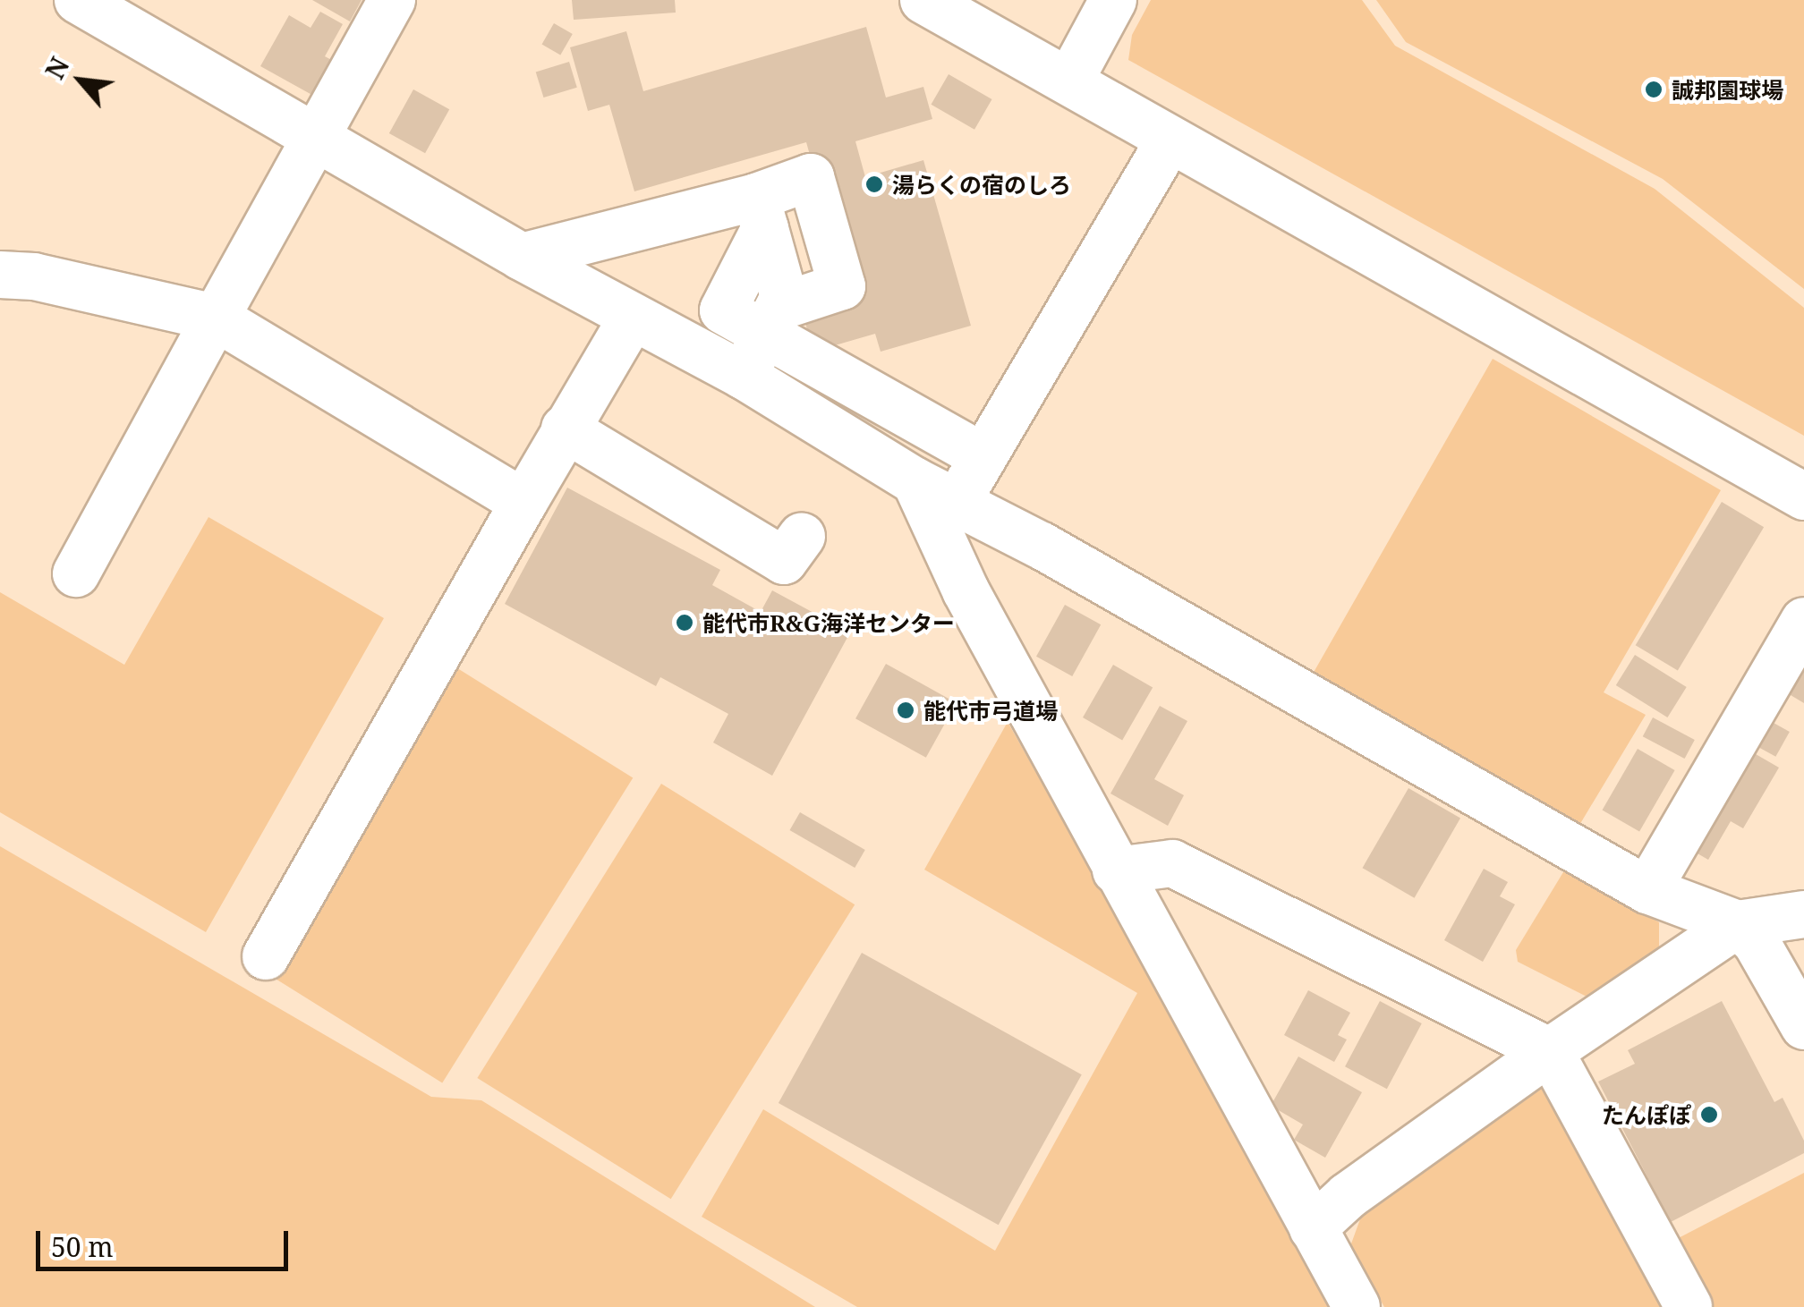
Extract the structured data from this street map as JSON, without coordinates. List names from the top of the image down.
{
  "places": [
    "誠邦園球場",
    "湯らくの宿のしろ",
    "能代市R&G海洋センター",
    "能代市弓道場",
    "たんぽぽ"
  ],
  "scale_bar": "50 m",
  "north": "top left"
}
